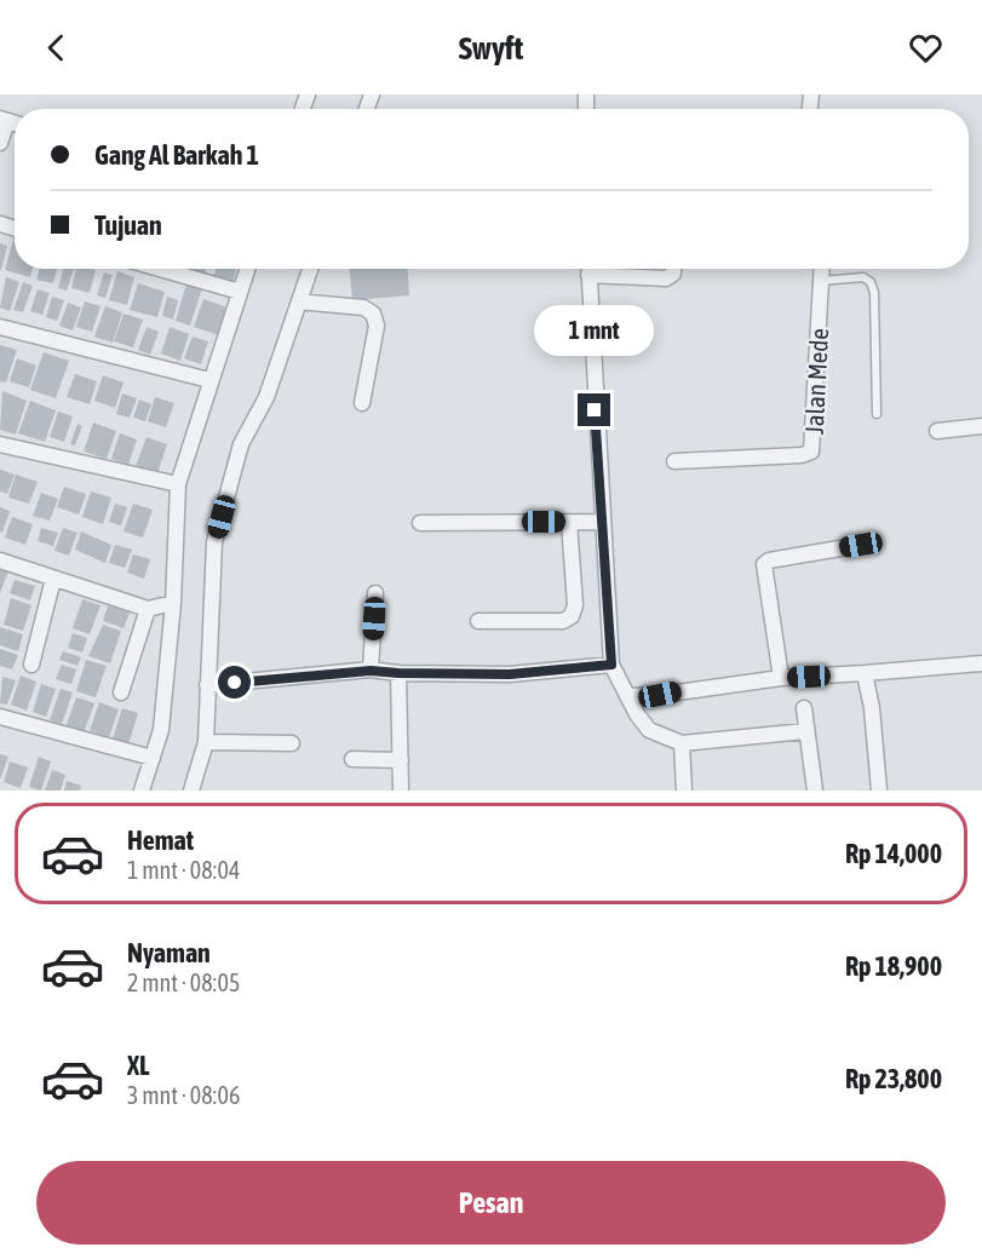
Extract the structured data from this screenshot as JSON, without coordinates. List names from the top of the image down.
{
  "streets": {
    "street": ["Jalan Mede"]
  },
  "page": {
    "header": "Swyft",
    "banner": ["Gang Al Barkah 1", "Tujuan"],
    "bubble": "1 mnt",
    "list": [
      {
        "name": "Hemat",
        "note": "1 mnt · 08:04",
        "value": "Rp 14,000"
      },
      {
        "name": "Nyaman",
        "note": "2 mnt · 08:05",
        "value": "Rp 18,900"
      },
      {
        "name": "XL",
        "note": "3 mnt · 08:06",
        "value": "Rp 23,800"
      }
    ],
    "buttons": "Pesan"
  }
}
